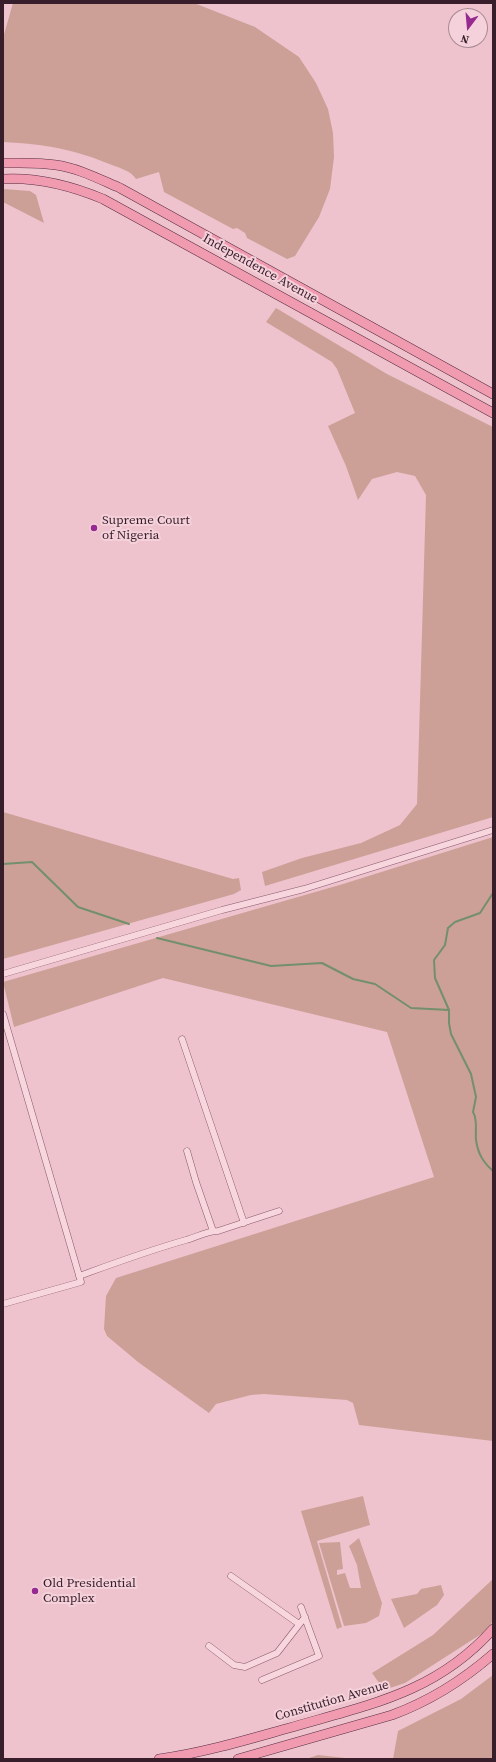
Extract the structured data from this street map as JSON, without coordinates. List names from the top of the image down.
{
  "streets": {
    "main road": ["Independence Avenue", "Constitution Avenue"]
  },
  "places": ["Supreme Court of Nigeria", "Old Presidential Complex"],
  "north": "bottom"
}
